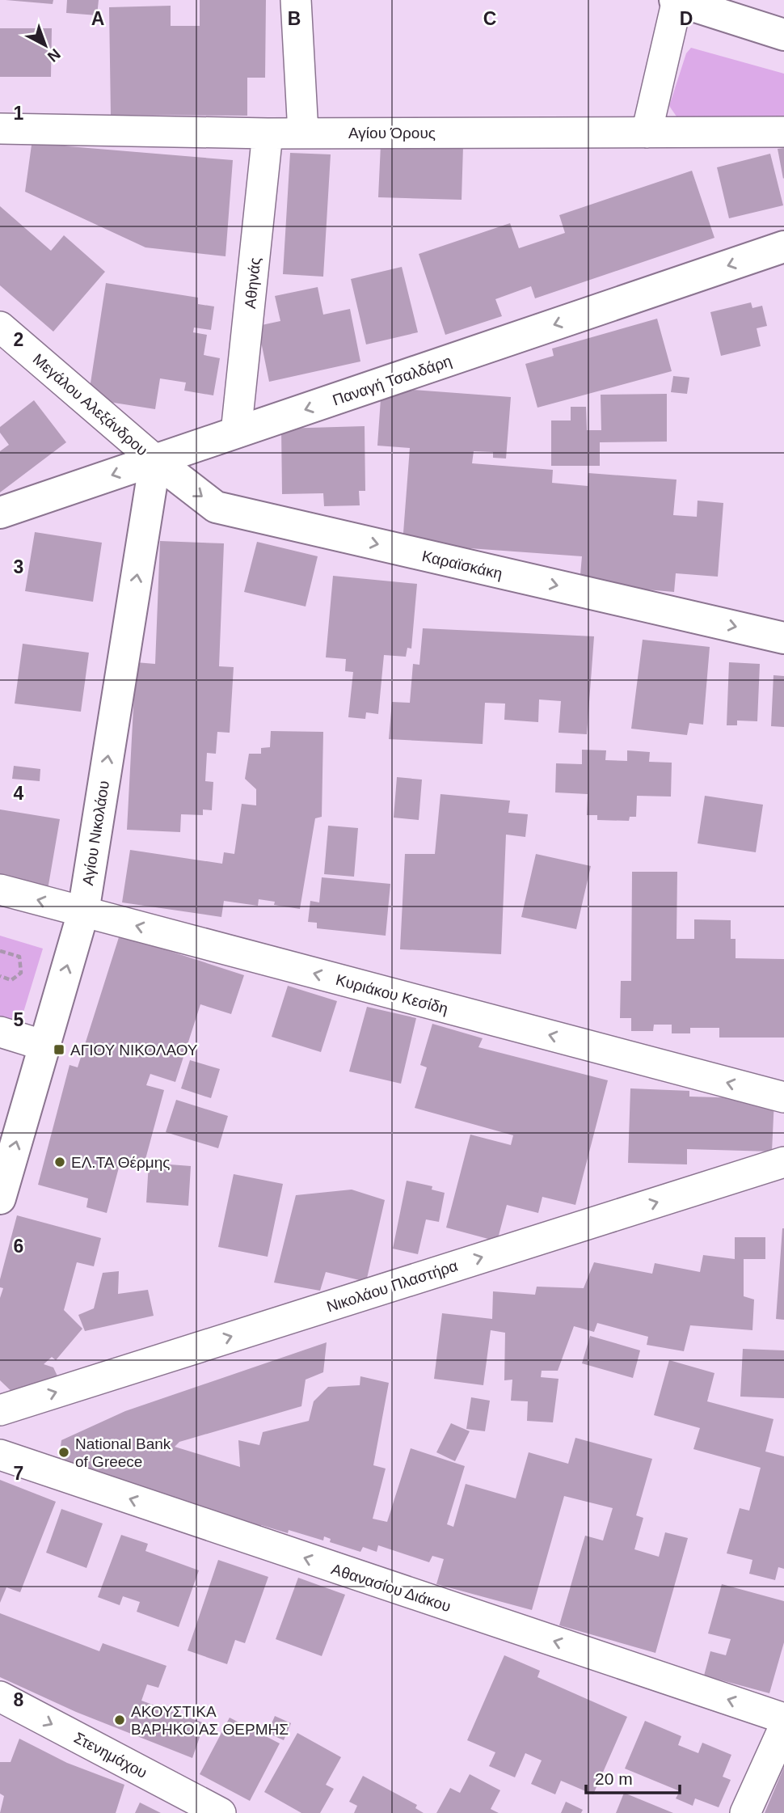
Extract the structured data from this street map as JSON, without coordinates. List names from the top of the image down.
{
  "streets": {
    "street": [
      "Αγίου Όρους",
      "Αθηνάς",
      "Παναγή Τσαλδάρη",
      "Μεγάλου Αλεξάνδρου",
      "Καραϊσκάκη",
      "Αγίου Νικολάου",
      "Κυριάκου Κεσίδη",
      "Νικολάου Πλαστήρα",
      "Αθανασίου Διάκου",
      "Στενημάχου"
    ]
  },
  "crossings": [
    ["Αγίου Όρους", "Αθηνάς"],
    ["Αθηνάς", "Παναγή Τσαλδάρη"],
    ["Παναγή Τσαλδάρη", "Μεγάλου Αλεξάνδρου"],
    ["Παναγή Τσαλδάρη", "Καραϊσκάκη"],
    ["Παναγή Τσαλδάρη", "Αγίου Νικολάου"],
    ["Μεγάλου Αλεξάνδρου", "Καραϊσκάκη"],
    ["Μεγάλου Αλεξάνδρου", "Αγίου Νικολάου"],
    ["Καραϊσκάκη", "Αγίου Νικολάου"],
    ["Αγίου Νικολάου", "Κυριάκου Κεσίδη"]
  ],
  "one_way": [
    "Παναγή Τσαλδάρη",
    "Καραϊσκάκη",
    "Αγίου Νικολάου",
    "Κυριάκου Κεσίδη",
    "Νικολάου Πλαστήρα",
    "Αθανασίου Διάκου",
    "Στενημάχου"
  ],
  "places": {
    "transit": ["ΑΓΙΟΥ ΝΙΚΟΛΑΟΥ"],
    "other": ["ΕΛ.ΤΑ Θέρμης", "National Bank of Greece", "ΑΚΟΥΣΤΙΚΑ ΒΑΡΗΚΟΙΑΣ ΘΕΡΜΗΣ"]
  },
  "scale_bar": "20 m",
  "north": "bottom right",
  "grid": {
    "columns": [
      "A",
      "B",
      "C",
      "D"
    ],
    "rows": [
      "1",
      "2",
      "3",
      "4",
      "5",
      "6",
      "7",
      "8"
    ]
  }
}
